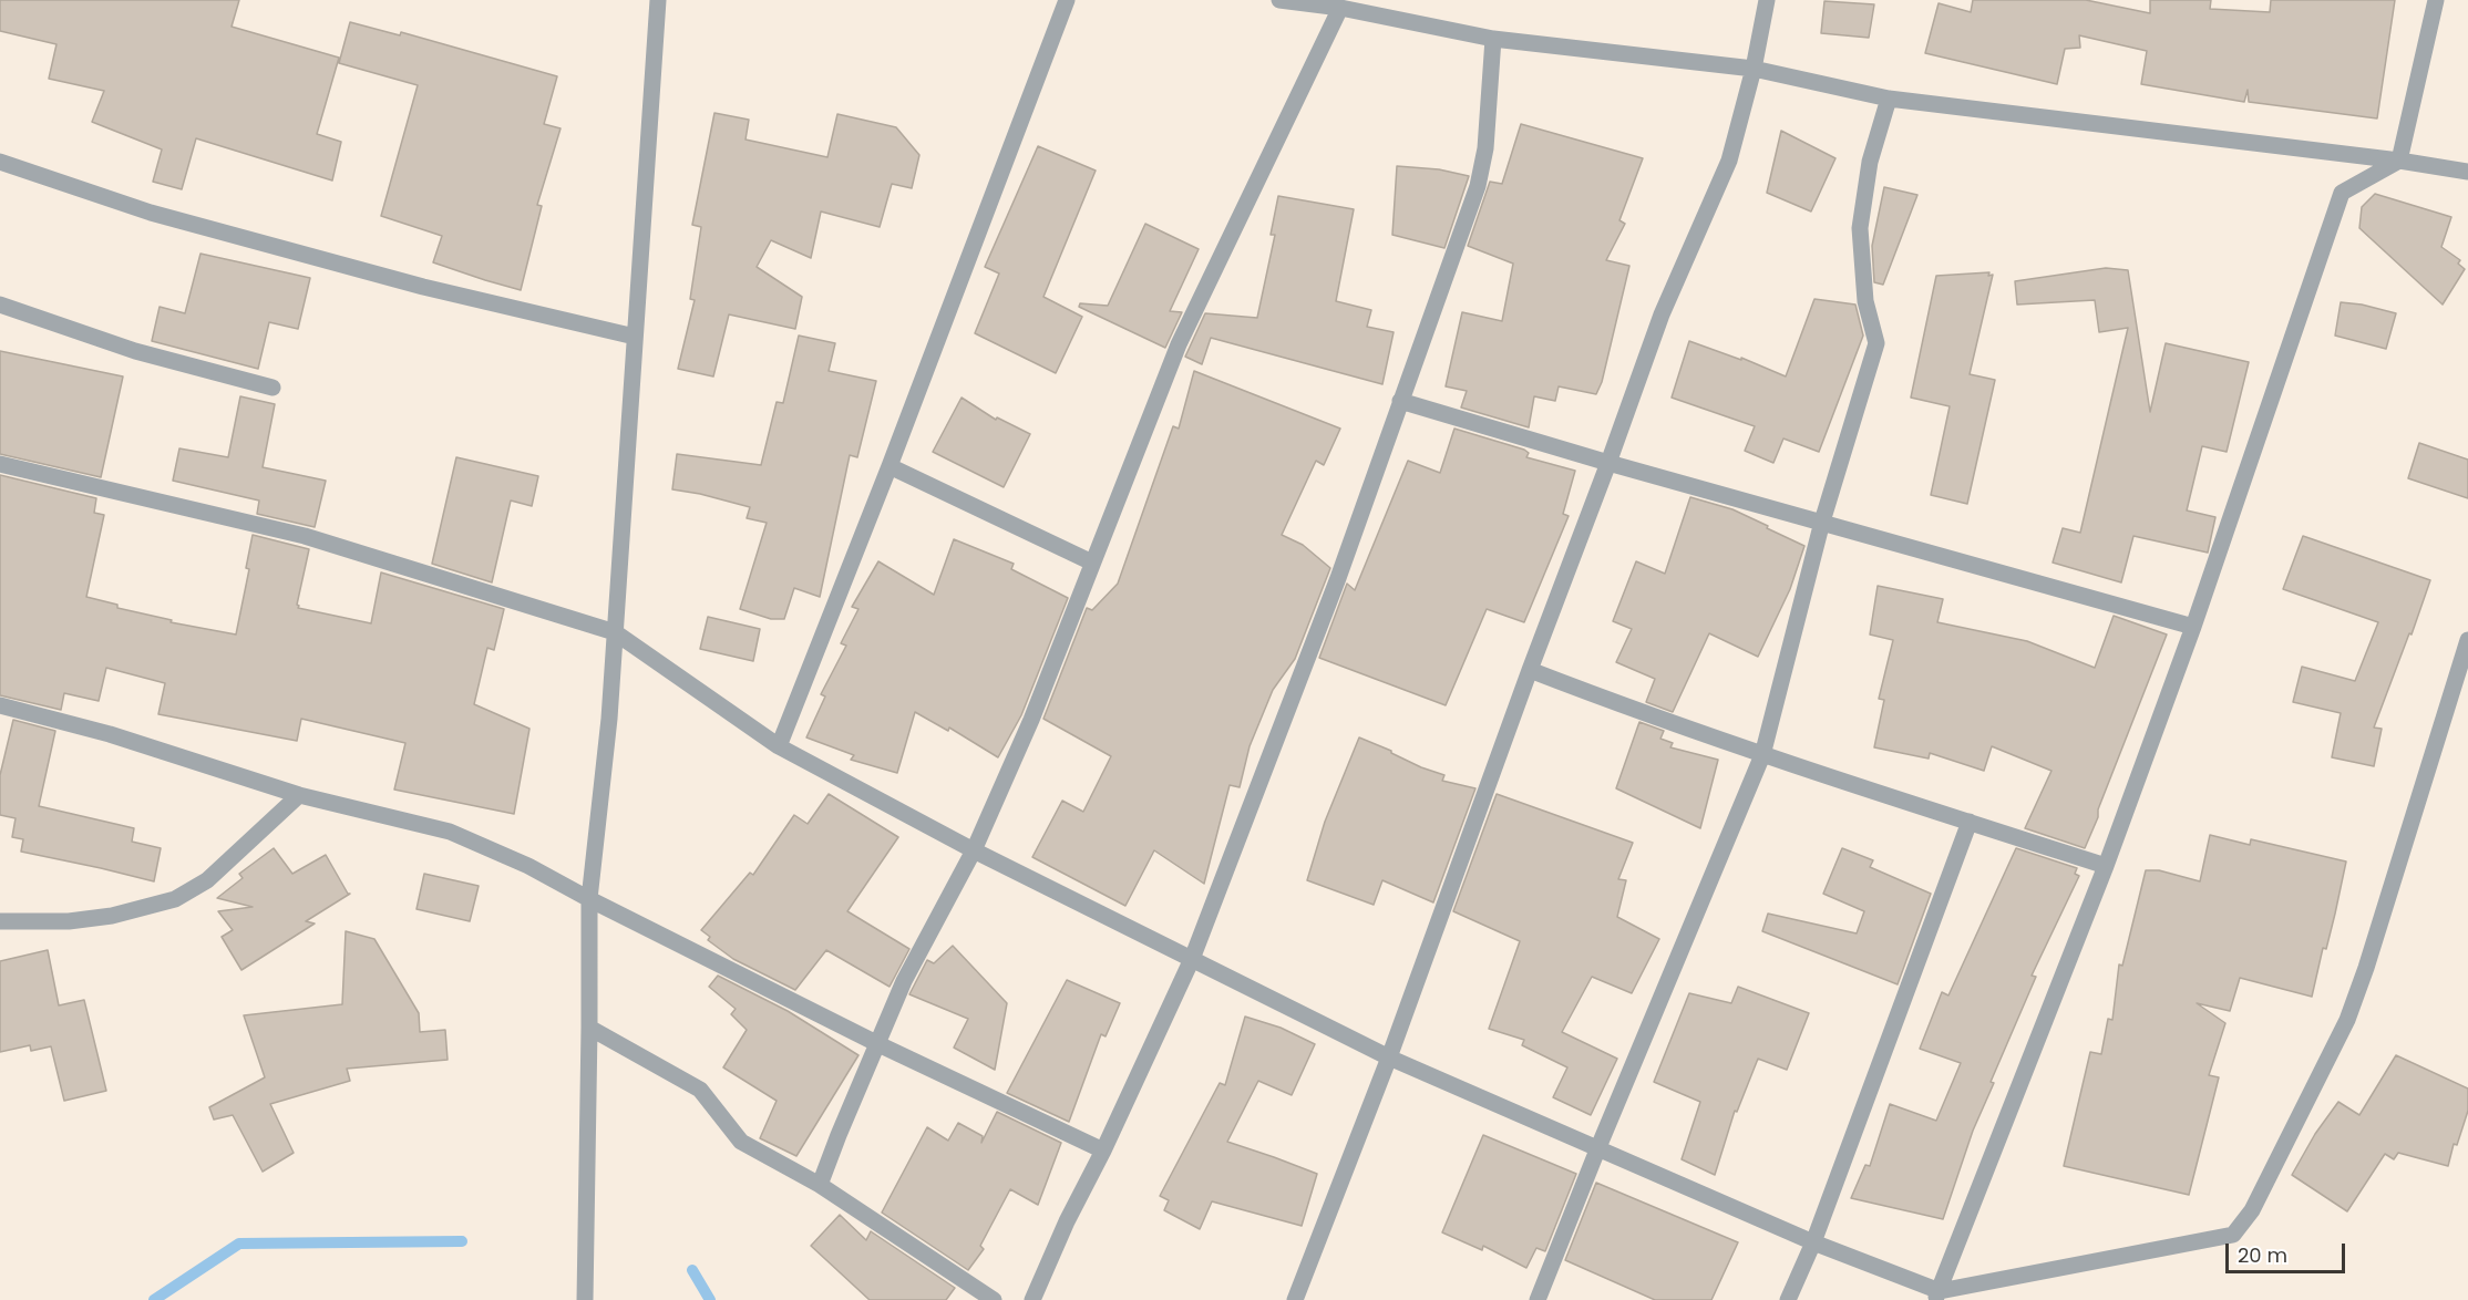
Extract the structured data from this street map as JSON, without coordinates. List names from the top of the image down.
{
  "scale_bar": "20 m"
}
